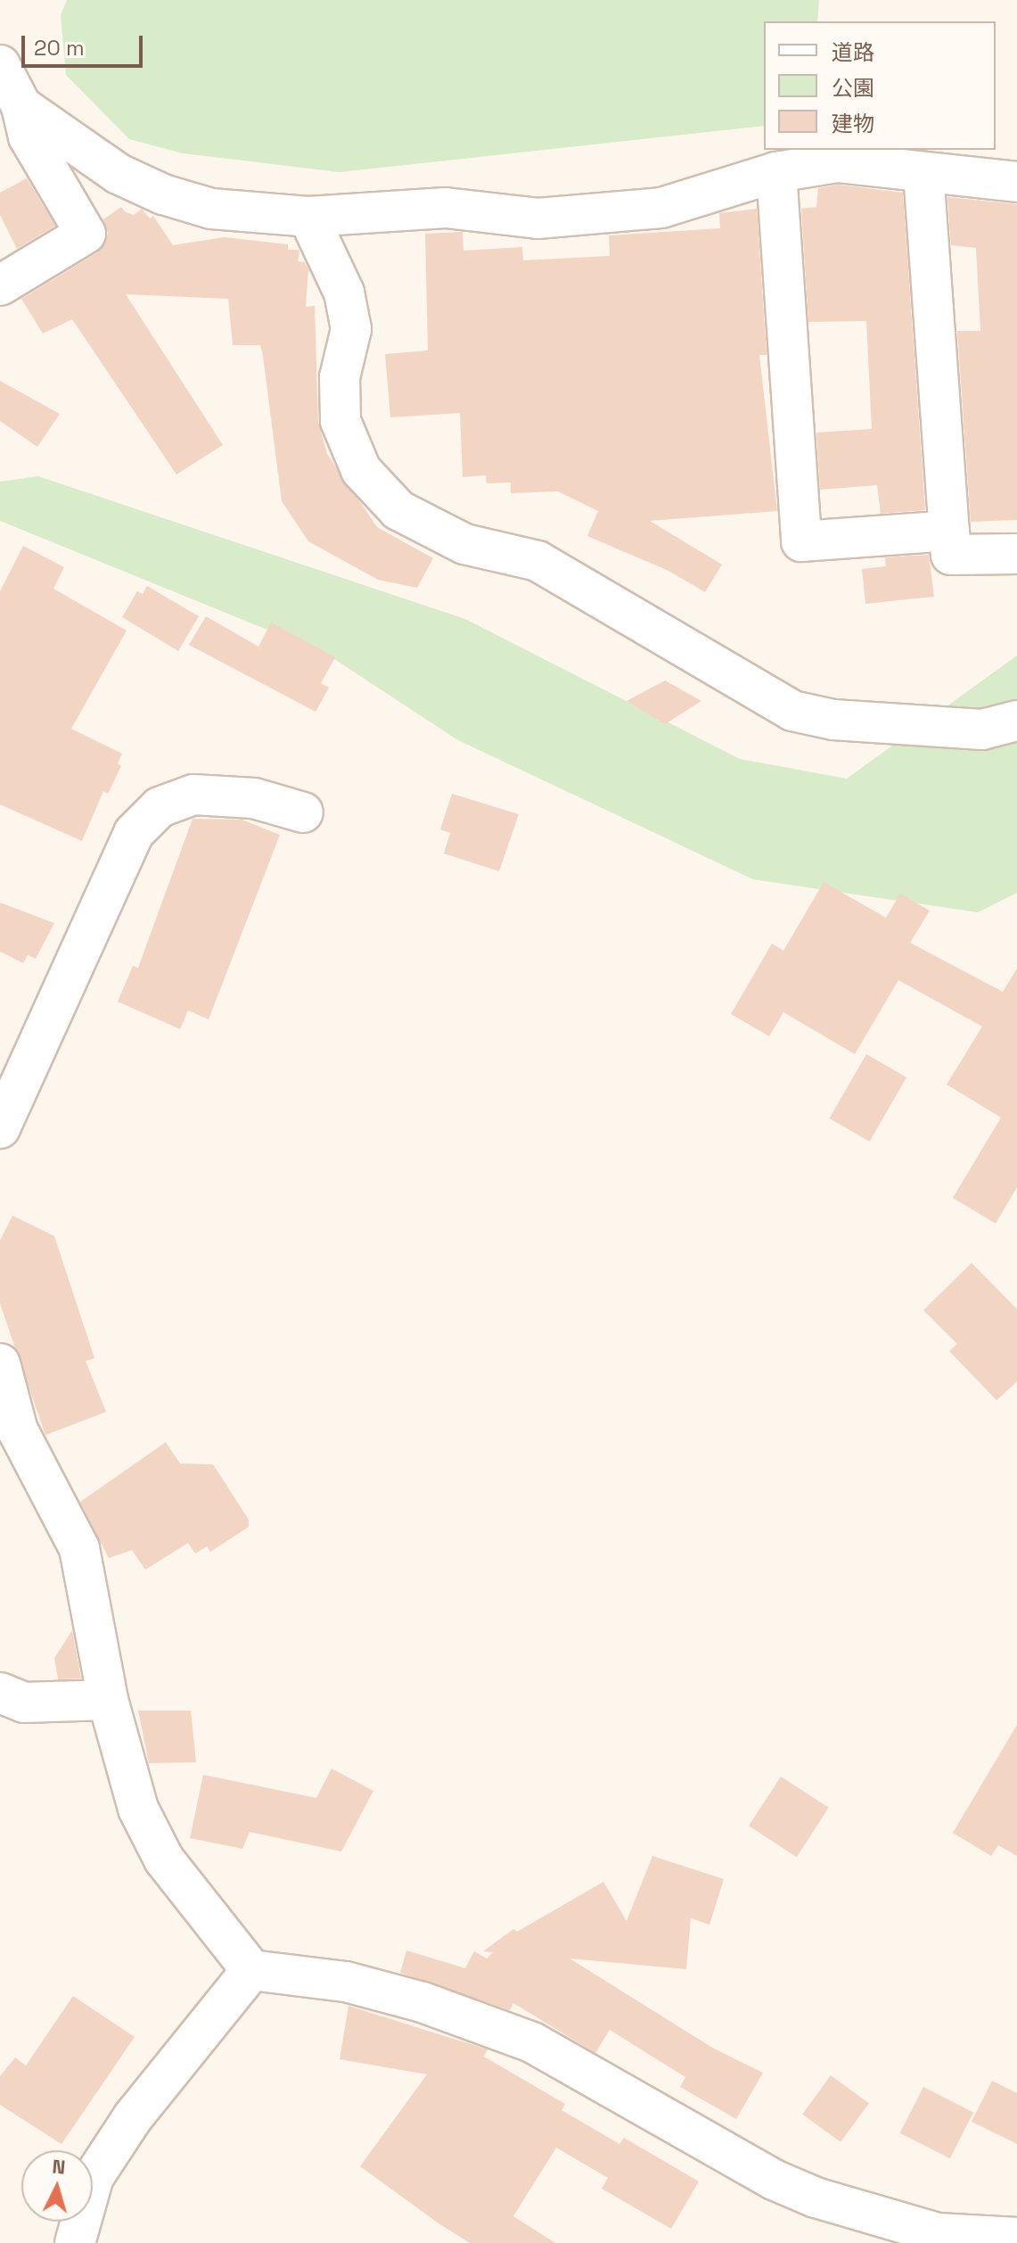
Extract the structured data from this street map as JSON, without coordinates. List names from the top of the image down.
{
  "legend": ["道路", "公園", "建物"],
  "scale_bar": "20 m",
  "north": "top"
}
